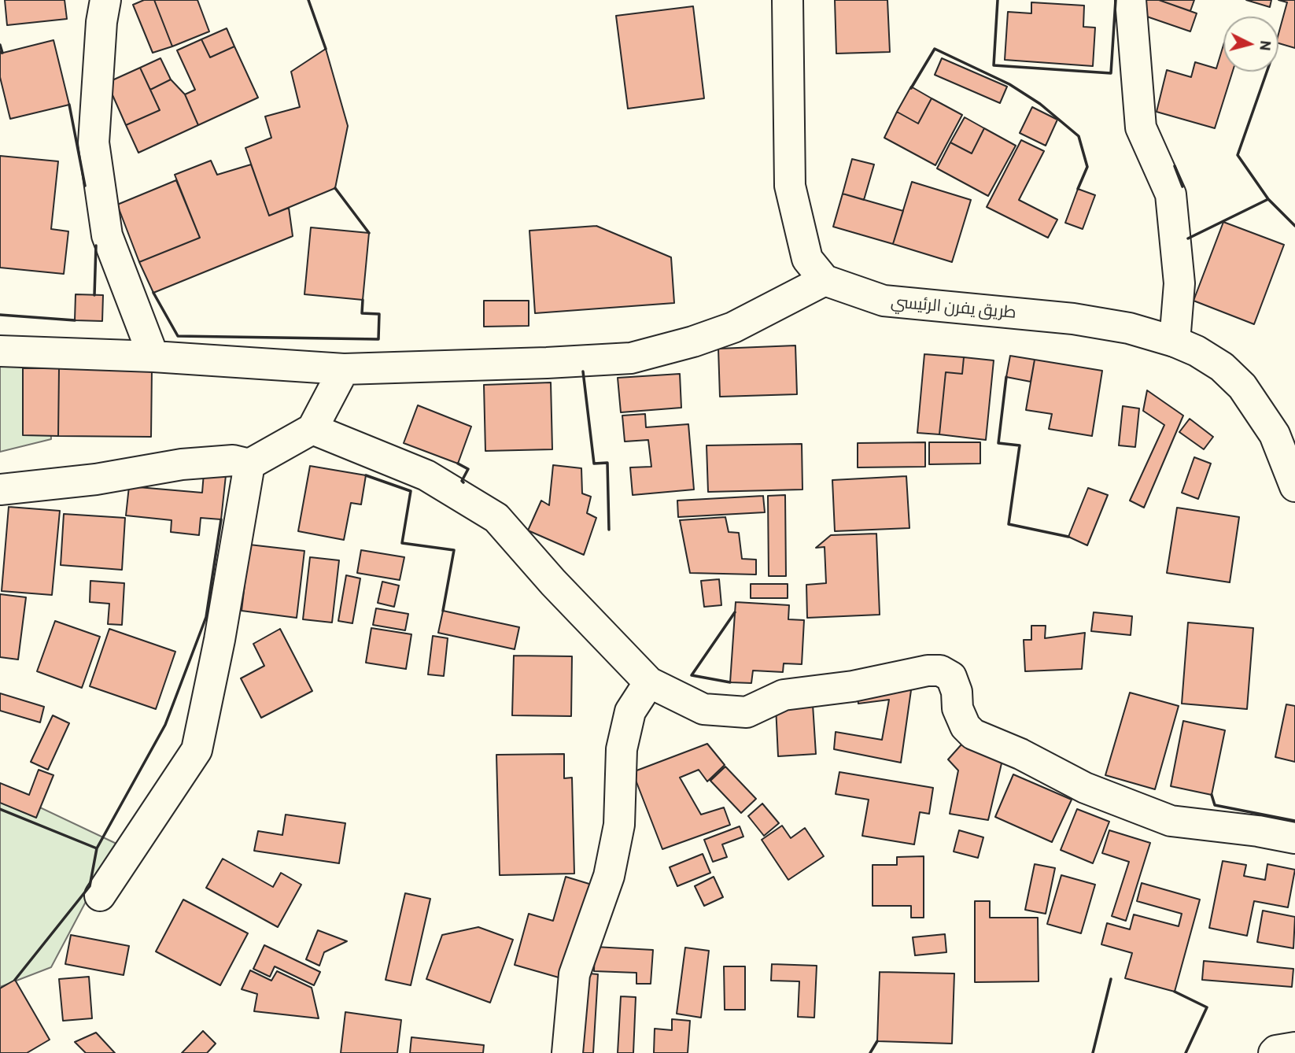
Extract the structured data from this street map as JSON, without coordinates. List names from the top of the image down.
{
  "streets": {
    "street": ["طريق يفرن الرئيسي"]
  },
  "north": "right"
}
